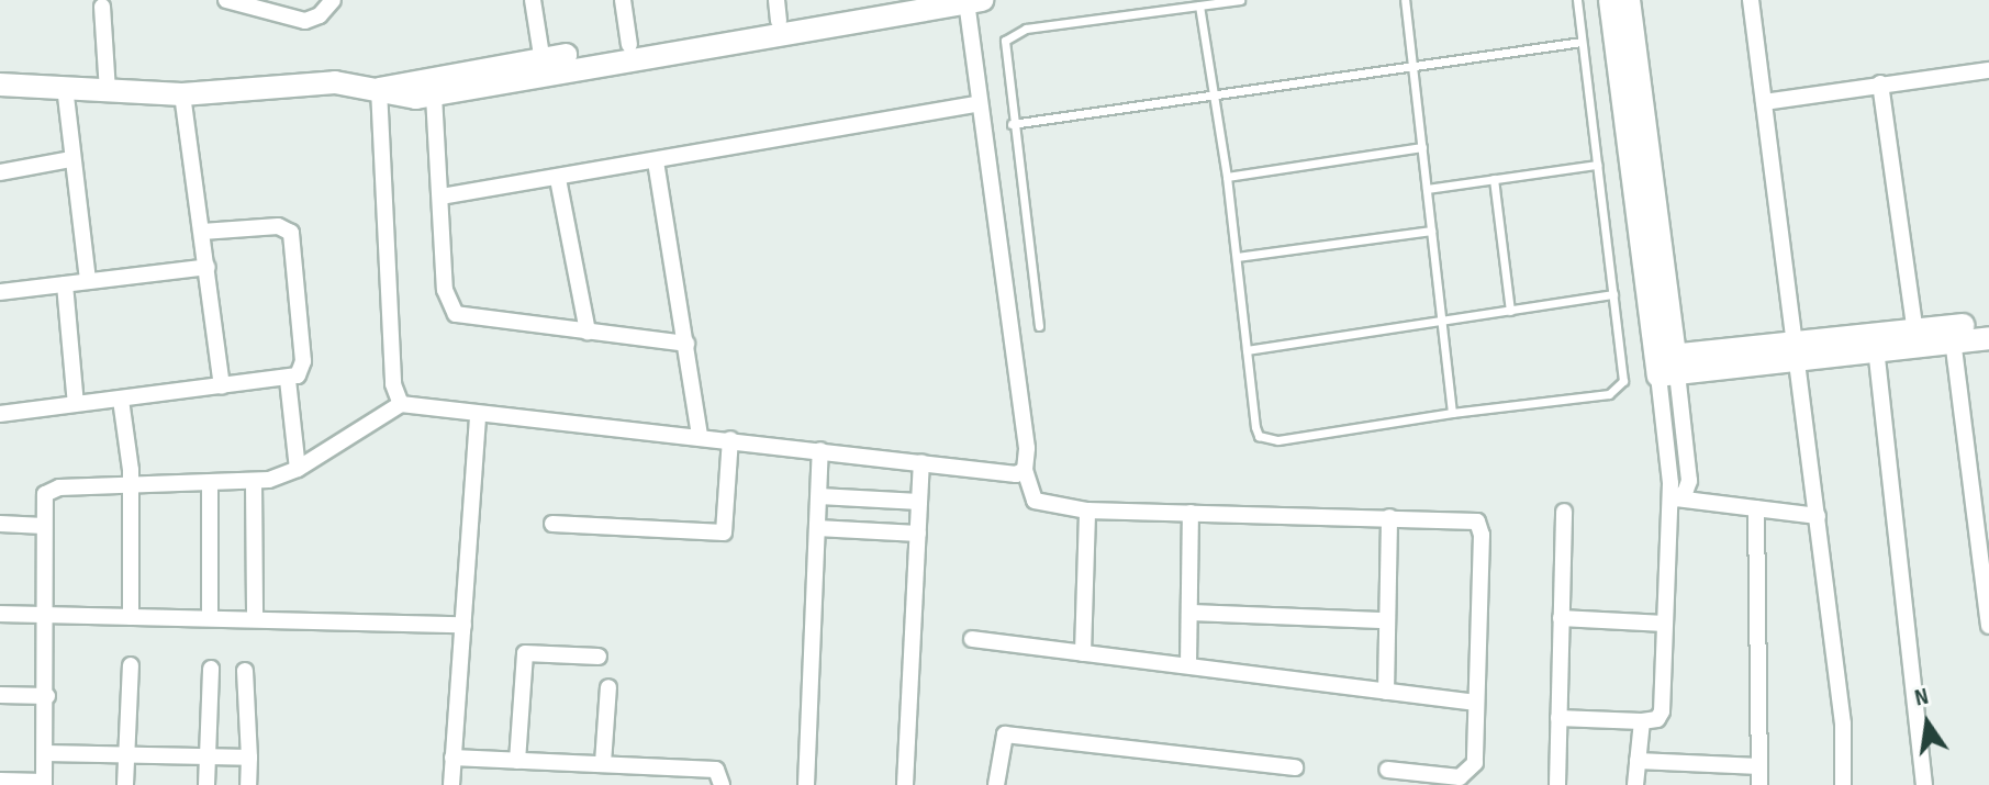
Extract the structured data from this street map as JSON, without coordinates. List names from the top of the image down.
{
  "north": "top"
}
